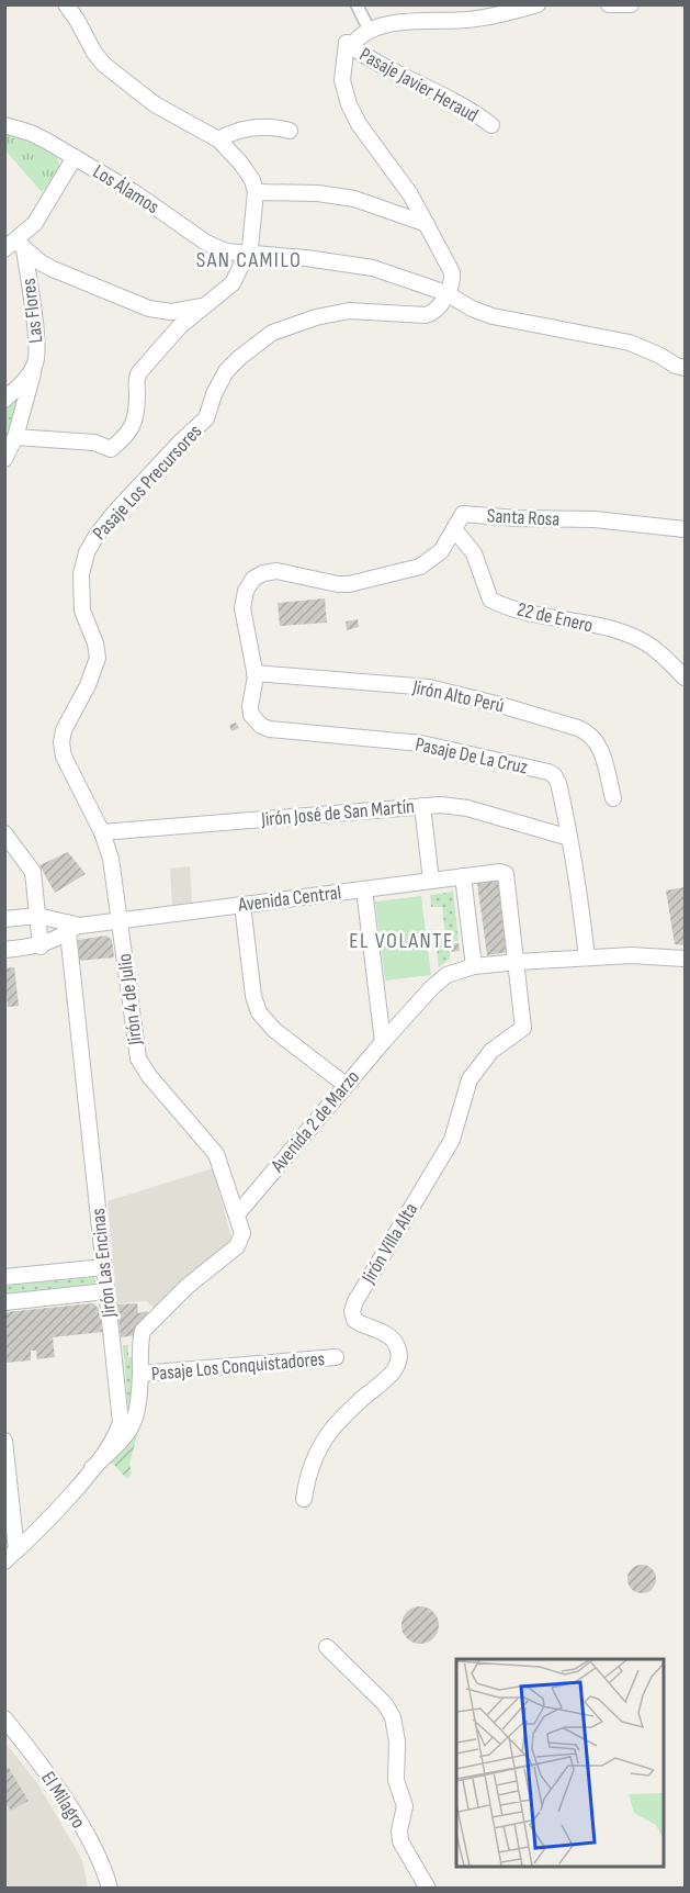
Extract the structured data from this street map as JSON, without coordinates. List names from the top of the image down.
{
  "streets": {
    "street": [
      "Pasaje Javier Heraud",
      "Los Álamos",
      "Las Flores",
      "Pasaje Los Precursores",
      "Santa Rosa",
      "22 de Enero",
      "Jirón Alto Perú",
      "Pasaje De La Cruz",
      "Jirón José de San Martín",
      "Avenida Central",
      "Jirón 4 de Julio",
      "Avenida 2 de Marzo",
      "Jirón Villa Alta",
      "Jirón Las Encinas",
      "Pasaje Los Conquistadores",
      "El Milagro"
    ]
  },
  "crossings": [
    ["Los Álamos", "Pasaje Los Precursores"],
    ["Pasaje Los Precursores", "Jirón José de San Martín"],
    ["Pasaje Los Precursores", "Jirón 4 de Julio"],
    ["Santa Rosa", "22 de Enero"],
    ["Santa Rosa", "Jirón Alto Perú"],
    ["Santa Rosa", "Pasaje De La Cruz"],
    ["Jirón Alto Perú", "Pasaje De La Cruz"],
    ["Pasaje De La Cruz", "Jirón José de San Martín"],
    ["Pasaje De La Cruz", "Avenida 2 de Marzo"],
    ["Jirón José de San Martín", "Jirón 4 de Julio"],
    ["Avenida Central", "Jirón 4 de Julio"],
    ["Avenida Central", "Avenida 2 de Marzo"],
    ["Avenida Central", "Jirón Villa Alta"],
    ["Avenida Central", "Jirón Las Encinas"],
    ["Jirón 4 de Julio", "Avenida 2 de Marzo"],
    ["Avenida 2 de Marzo", "Jirón Villa Alta"]
  ],
  "districts": ["SAN CAMILO", "EL VOLANTE"]
}
